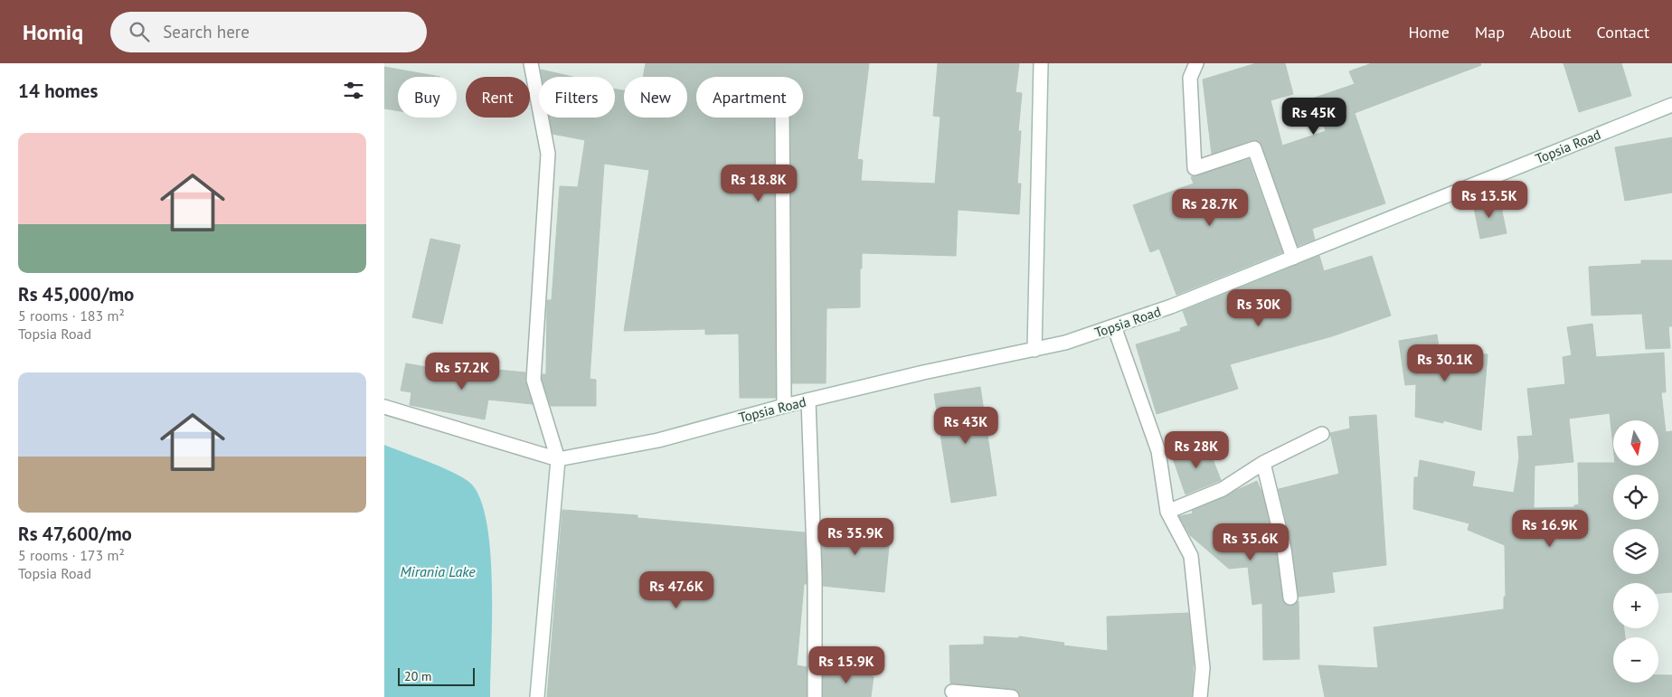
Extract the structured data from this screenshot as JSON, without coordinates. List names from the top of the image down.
{
  "streets": {
    "street": ["Topsia Road"]
  },
  "water": ["Mirania Lake"],
  "scale_bar": "20 m",
  "north": "bottom",
  "page": {
    "header": "Homiq",
    "search": "Search here",
    "nav": [
      "Home",
      "Map",
      "About",
      "Contact"
    ],
    "heading": "14 homes",
    "chip": [
      "Buy",
      "Rent",
      "Filters",
      "New",
      "Apartment"
    ],
    "price": [
      "Rs 45K",
      "Rs 18.8K",
      "Rs 13.5K",
      "Rs 28.7K",
      "Rs 30K",
      "Rs 30.1K",
      "Rs 57.2K",
      "Rs 43K",
      "Rs 28K",
      "Rs 16.9K",
      "Rs 35.9K",
      "Rs 35.6K",
      "Rs 47.6K",
      "Rs 15.9K"
    ],
    "list": [
      {
        "name": "Rs 45,000/mo",
        "note": "5 rooms · 183 m² · Topsia Road"
      },
      {
        "name": "Rs 47,600/mo",
        "note": "5 rooms · 173 m² · Topsia Road"
      }
    ],
    "map_buttons": ["+", "−"],
    "scale": "20 m"
  }
}
